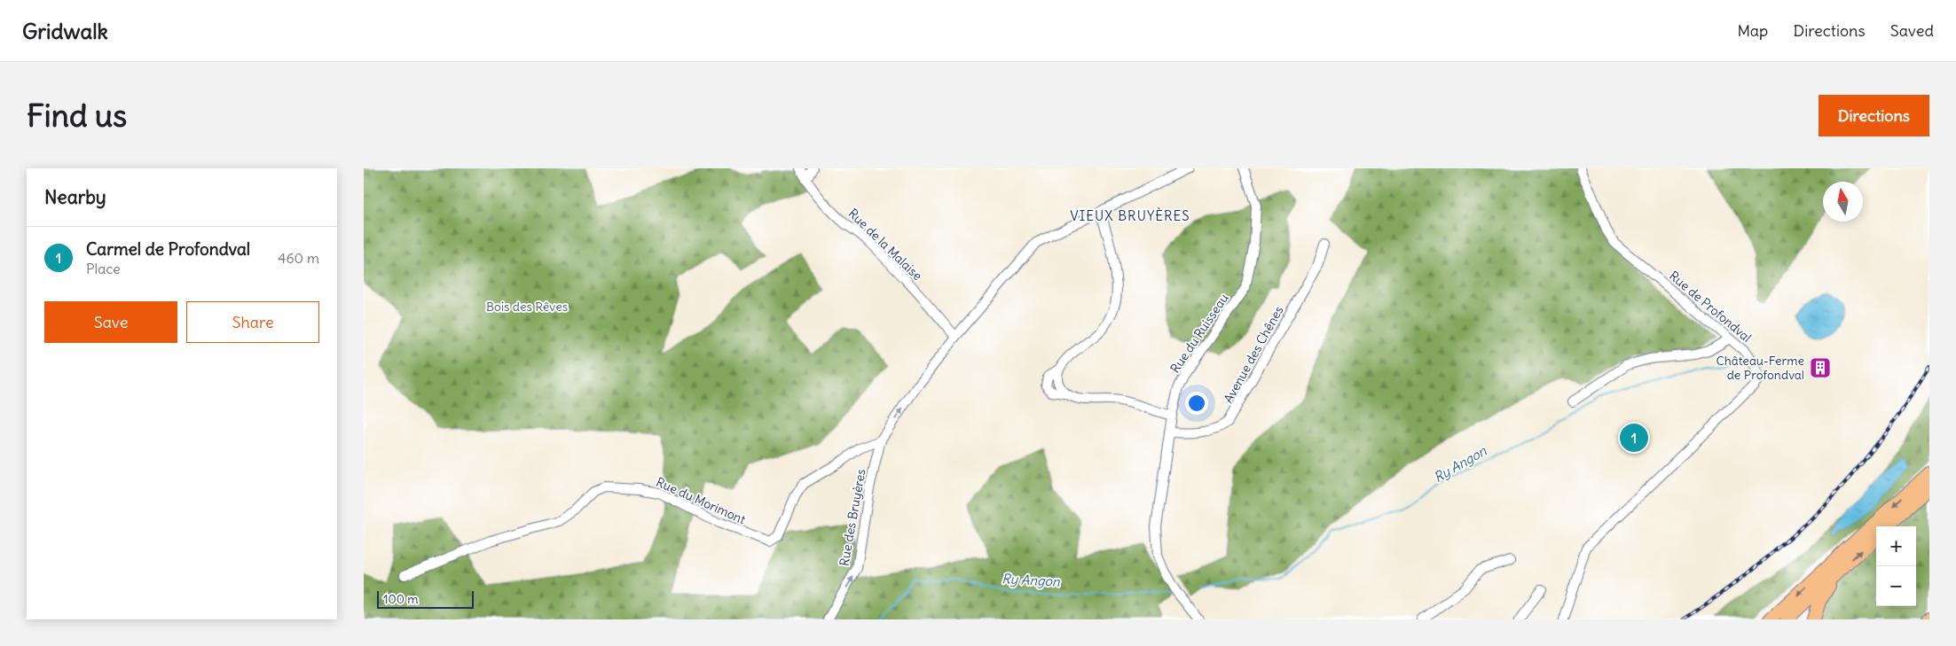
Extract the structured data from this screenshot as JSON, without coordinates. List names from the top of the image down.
{
  "streets": {
    "street": [
      "Rue de la Malaise",
      "Rue de Profondval",
      "Rue du Ruisseau",
      "Avenue des Chênes",
      "Rue du Morimont",
      "Rue des Bruyères"
    ]
  },
  "crossings": [
    ["Rue de la Malaise", "Rue des Bruyères"],
    ["Rue du Ruisseau", "Avenue des Chênes"],
    ["Rue du Morimont", "Rue des Bruyères"]
  ],
  "one_way": ["Rue des Bruyères"],
  "districts": ["VIEUX BRUYÈRES"],
  "water": ["Ry Angon"],
  "parks": ["Bois des Rêves"],
  "places": {
    "building": ["Château-Ferme de Profondval"]
  },
  "scale_bar": "100 m",
  "north": "top",
  "page": {
    "header": "Gridwalk",
    "nav": ["Map", "Directions", "Saved"],
    "buttons": [
      "Directions",
      ["Save", "Share"]
    ],
    "title": "Find us",
    "heading": "Nearby",
    "list": [
      {
        "mark": "1",
        "name": "Carmel de Profondval",
        "note": "Place",
        "value": "460 m"
      }
    ],
    "pins": "1",
    "map_buttons": ["+", "−"],
    "scale": "100 m"
  }
}
